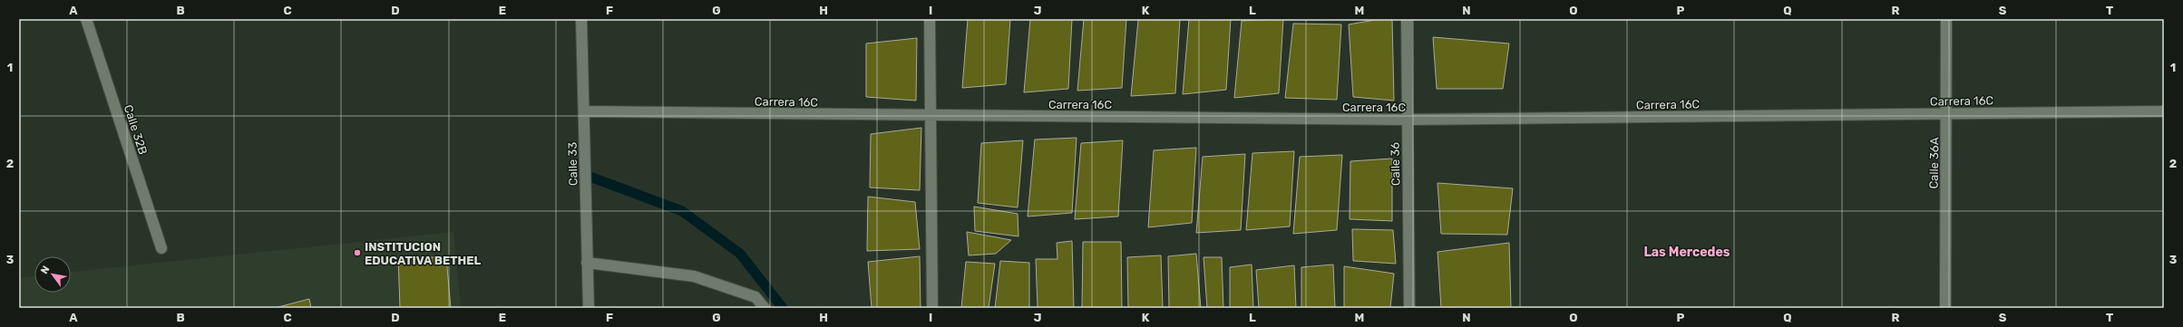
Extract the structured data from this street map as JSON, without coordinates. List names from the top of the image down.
{
  "streets": {
    "street": [
      "Carrera 16C",
      "Calle 32B",
      "Calle 36A",
      "Calle 33",
      "Calle 36"
    ]
  },
  "crossings": [
    ["Carrera 16C", "Calle 36A"],
    ["Carrera 16C", "Calle 33"],
    ["Carrera 16C", "Calle 36"]
  ],
  "districts": ["Las Mercedes"],
  "places": ["INSTITUCION EDUCATIVA BETHEL"],
  "north": "top left",
  "grid": {
    "columns": [
      "A",
      "B",
      "C",
      "D",
      "E",
      "F",
      "G",
      "H",
      "I",
      "J",
      "K",
      "L",
      "M",
      "N",
      "O",
      "P",
      "Q",
      "R",
      "S",
      "T"
    ],
    "rows": ["1", "2", "3"]
  }
}
